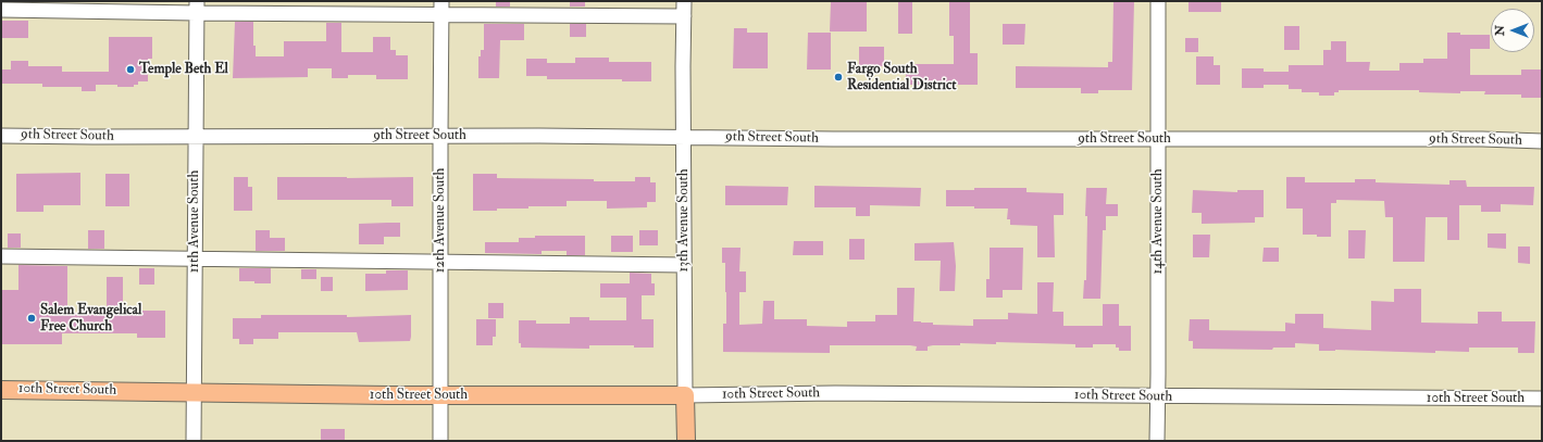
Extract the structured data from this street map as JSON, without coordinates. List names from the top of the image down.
{
  "streets": {
    "main road": ["13th Avenue South", "10th Street South"],
    "street": [
      "9th Street South",
      "12th Avenue South",
      "11th Avenue South",
      "14th Avenue South"
    ]
  },
  "crossings": [
    ["9th Street South", "12th Avenue South"],
    ["9th Street South", "13th Avenue South"],
    ["9th Street South", "11th Avenue South"],
    ["9th Street South", "14th Avenue South"],
    ["12th Avenue South", "10th Street South"],
    ["13th Avenue South", "10th Street South"],
    ["11th Avenue South", "10th Street South"],
    ["14th Avenue South", "10th Street South"]
  ],
  "places": ["Temple Beth El", "Fargo South Residential District", "Salem Evangelical Free Church"],
  "north": "left"
}
